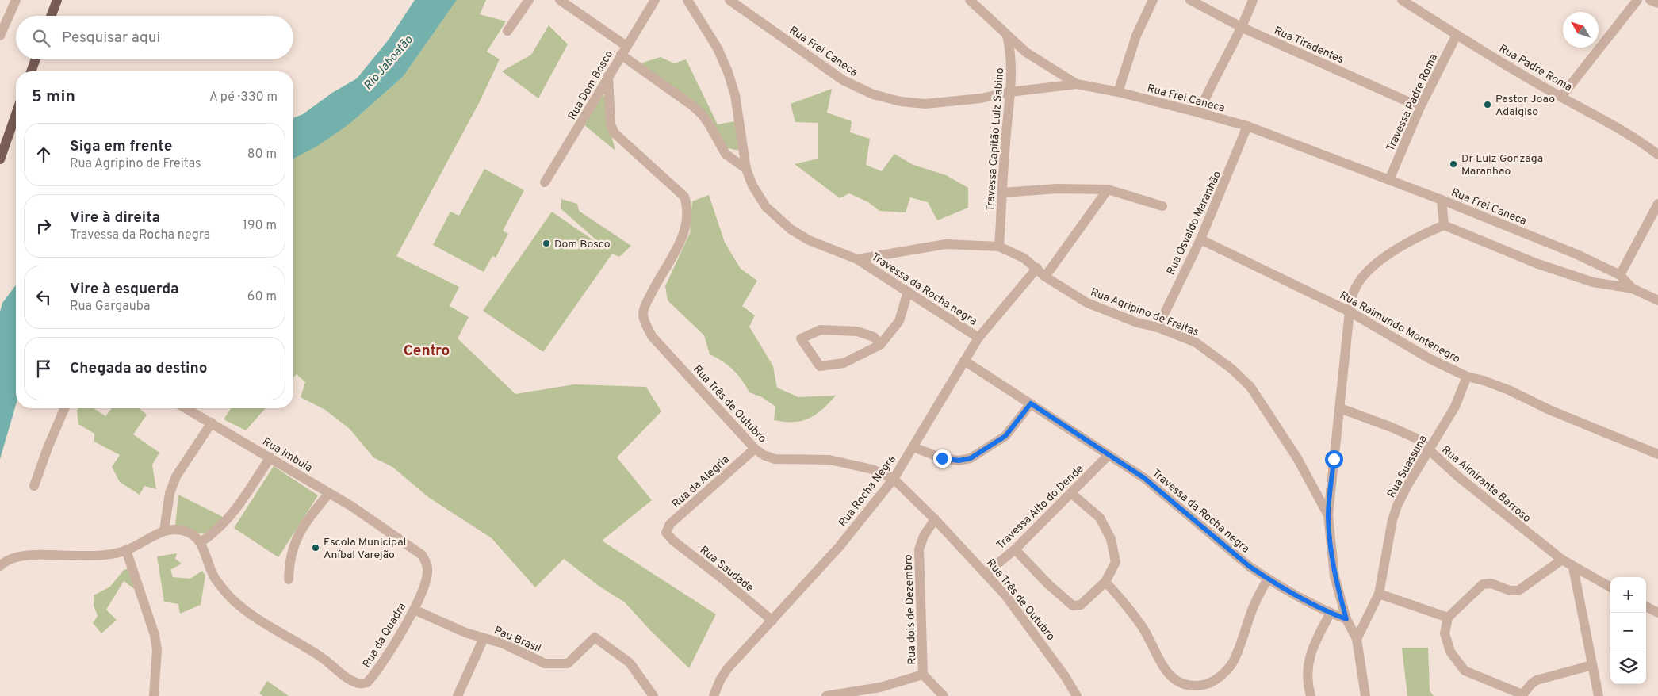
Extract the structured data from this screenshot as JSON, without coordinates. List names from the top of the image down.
{
  "streets": {
    "street": [
      "Rua Tiradentes",
      "Rua Frei Caneca",
      "Rua Padre Roma",
      "Rua Dom Bosco",
      "Travessa Padre Roma",
      "Travessa Capitão Luiz Sabino",
      "Rua Osvaldo Maranhão",
      "Travessa da Rocha negra",
      "Rua Agripino de Freitas",
      "Rua Raimundo Montenegro",
      "Rua Três de Outubro",
      "Rua Imbuia",
      "Rua Suassuna",
      "Rua da Alegria",
      "Rua Almirante Barroso",
      "Rua Rocha Negra",
      "Travessa Alto do Dende",
      "Rua Saudade",
      "Rua dois de Dezembro",
      "Rua da Quadra",
      "Pau Brasil"
    ]
  },
  "crossings": [
    ["Rua Tiradentes", "Travessa Padre Roma"],
    ["Rua Frei Caneca", "Travessa Padre Roma"],
    ["Rua Frei Caneca", "Travessa Capitão Luiz Sabino"],
    ["Rua Frei Caneca", "Rua Osvaldo Maranhão"],
    ["Rua Frei Caneca", "Rua Agripino de Freitas"],
    ["Rua Padre Roma", "Travessa Padre Roma"],
    ["Rua Dom Bosco", "Rua Três de Outubro"],
    ["Travessa Capitão Luiz Sabino", "Rua Agripino de Freitas"],
    ["Rua Osvaldo Maranhão", "Rua Agripino de Freitas"],
    ["Rua Osvaldo Maranhão", "Rua Raimundo Montenegro"],
    ["Travessa da Rocha negra", "Rua Agripino de Freitas"],
    ["Travessa da Rocha negra", "Rua Rocha Negra"],
    ["Travessa da Rocha negra", "Travessa Alto do Dende"],
    ["Rua Agripino de Freitas", "Rua Raimundo Montenegro"],
    ["Rua Agripino de Freitas", "Rua Suassuna"],
    ["Rua Agripino de Freitas", "Rua Almirante Barroso"],
    ["Rua Agripino de Freitas", "Rua Rocha Negra"],
    ["Rua Raimundo Montenegro", "Rua Suassuna"],
    ["Rua Três de Outubro", "Rua da Alegria"],
    ["Rua Três de Outubro", "Rua Rocha Negra"],
    ["Rua Três de Outubro", "Travessa Alto do Dende"],
    ["Rua Três de Outubro", "Rua dois de Dezembro"],
    ["Rua Imbuia", "Rua da Quadra"],
    ["Rua Suassuna", "Rua Almirante Barroso"],
    ["Rua da Alegria", "Rua Saudade"],
    ["Rua Rocha Negra", "Rua Saudade"],
    ["Rua da Quadra", "Pau Brasil"]
  ],
  "districts": ["Centro"],
  "water": ["Rio Jaboatão"],
  "places": [
    "Pastor Joao Adalgiso",
    "Dr Luiz Gonzaga Maranhao",
    "Dom Bosco",
    "Escola Municipal Aníbal Varejão"
  ],
  "north": "top left",
  "page": {
    "search": "Pesquisar aqui",
    "heading": ["5 min", "A pé · 330 m"],
    "list": [
      ["Siga em frente", "Rua Agripino de Freitas", "80 m"],
      ["Vire à direita", "Travessa da Rocha negra", "190 m"],
      ["Vire à esquerda", "Rua Gargauba", "60 m"],
      "Chegada ao destino"
    ],
    "map_buttons": ["+", "−"]
  }
}
